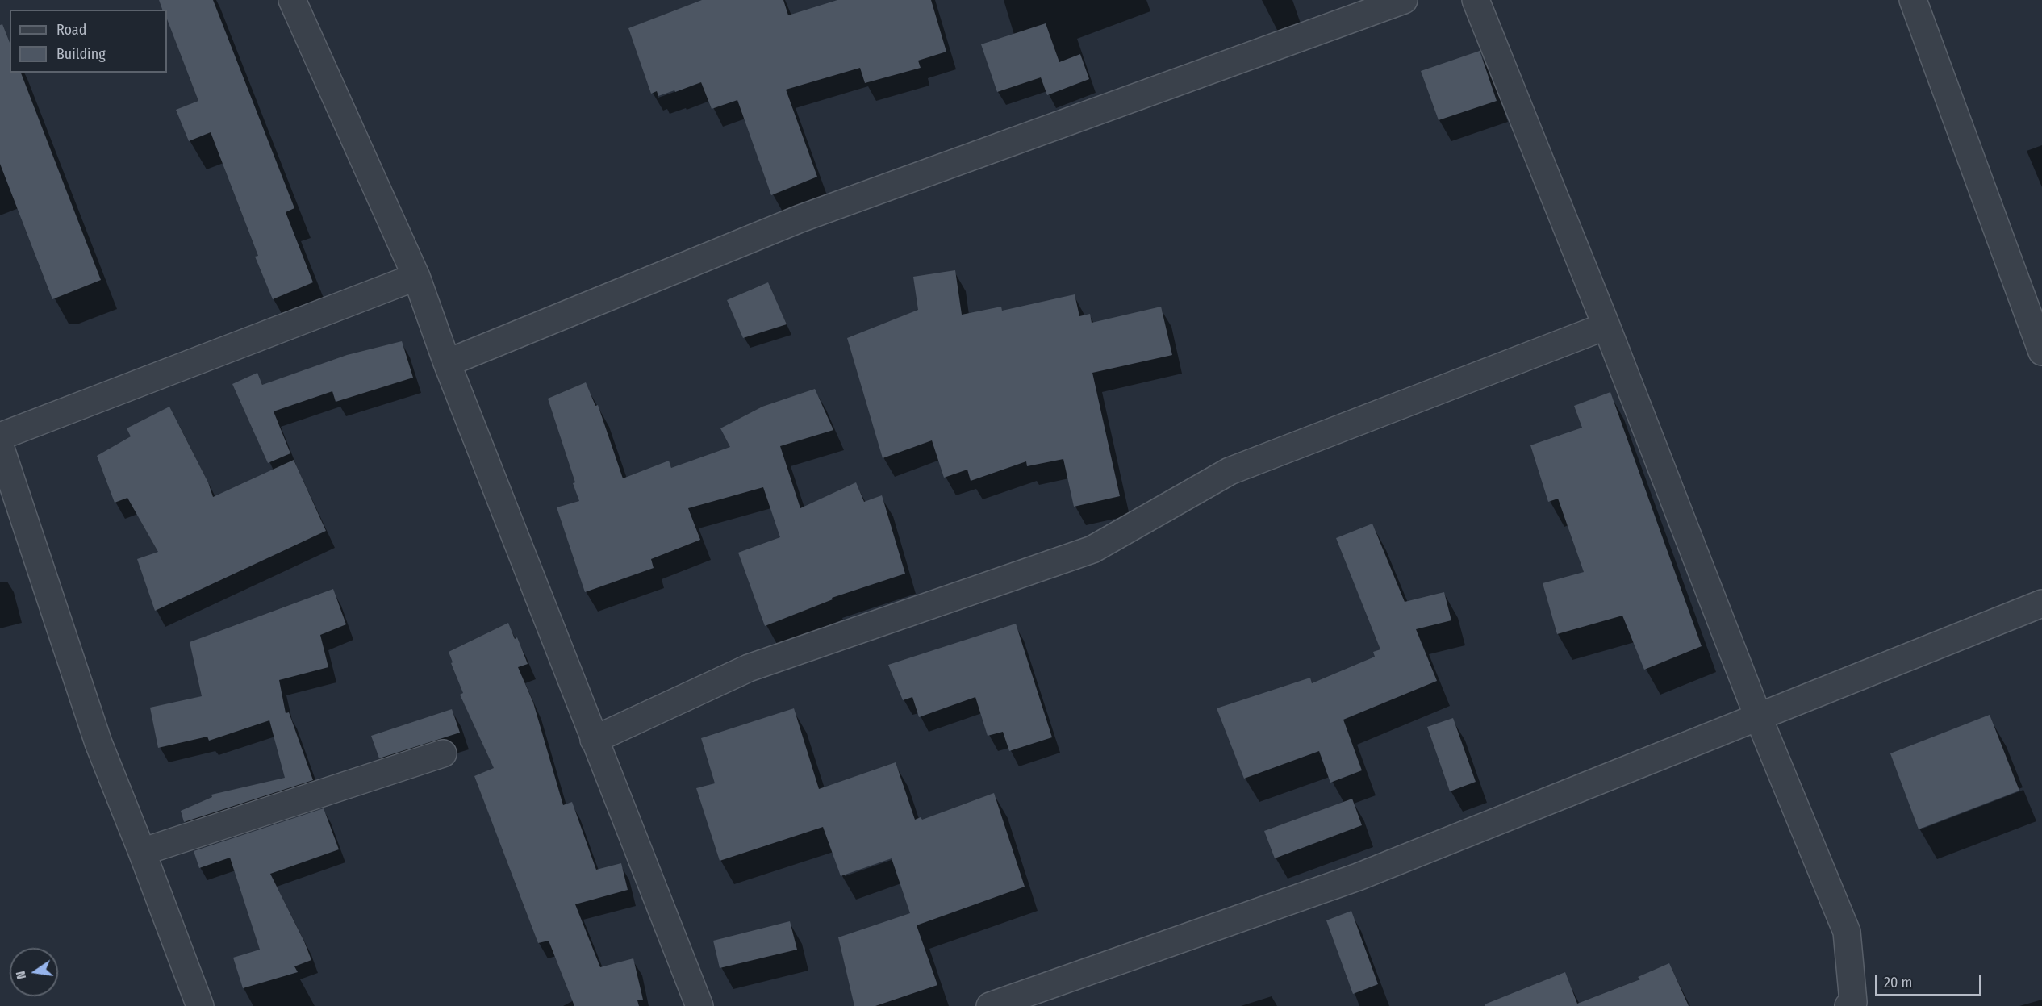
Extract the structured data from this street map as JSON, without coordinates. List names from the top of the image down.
{
  "legend": ["Road", "Building"],
  "scale_bar": "20 m",
  "north": "left"
}
